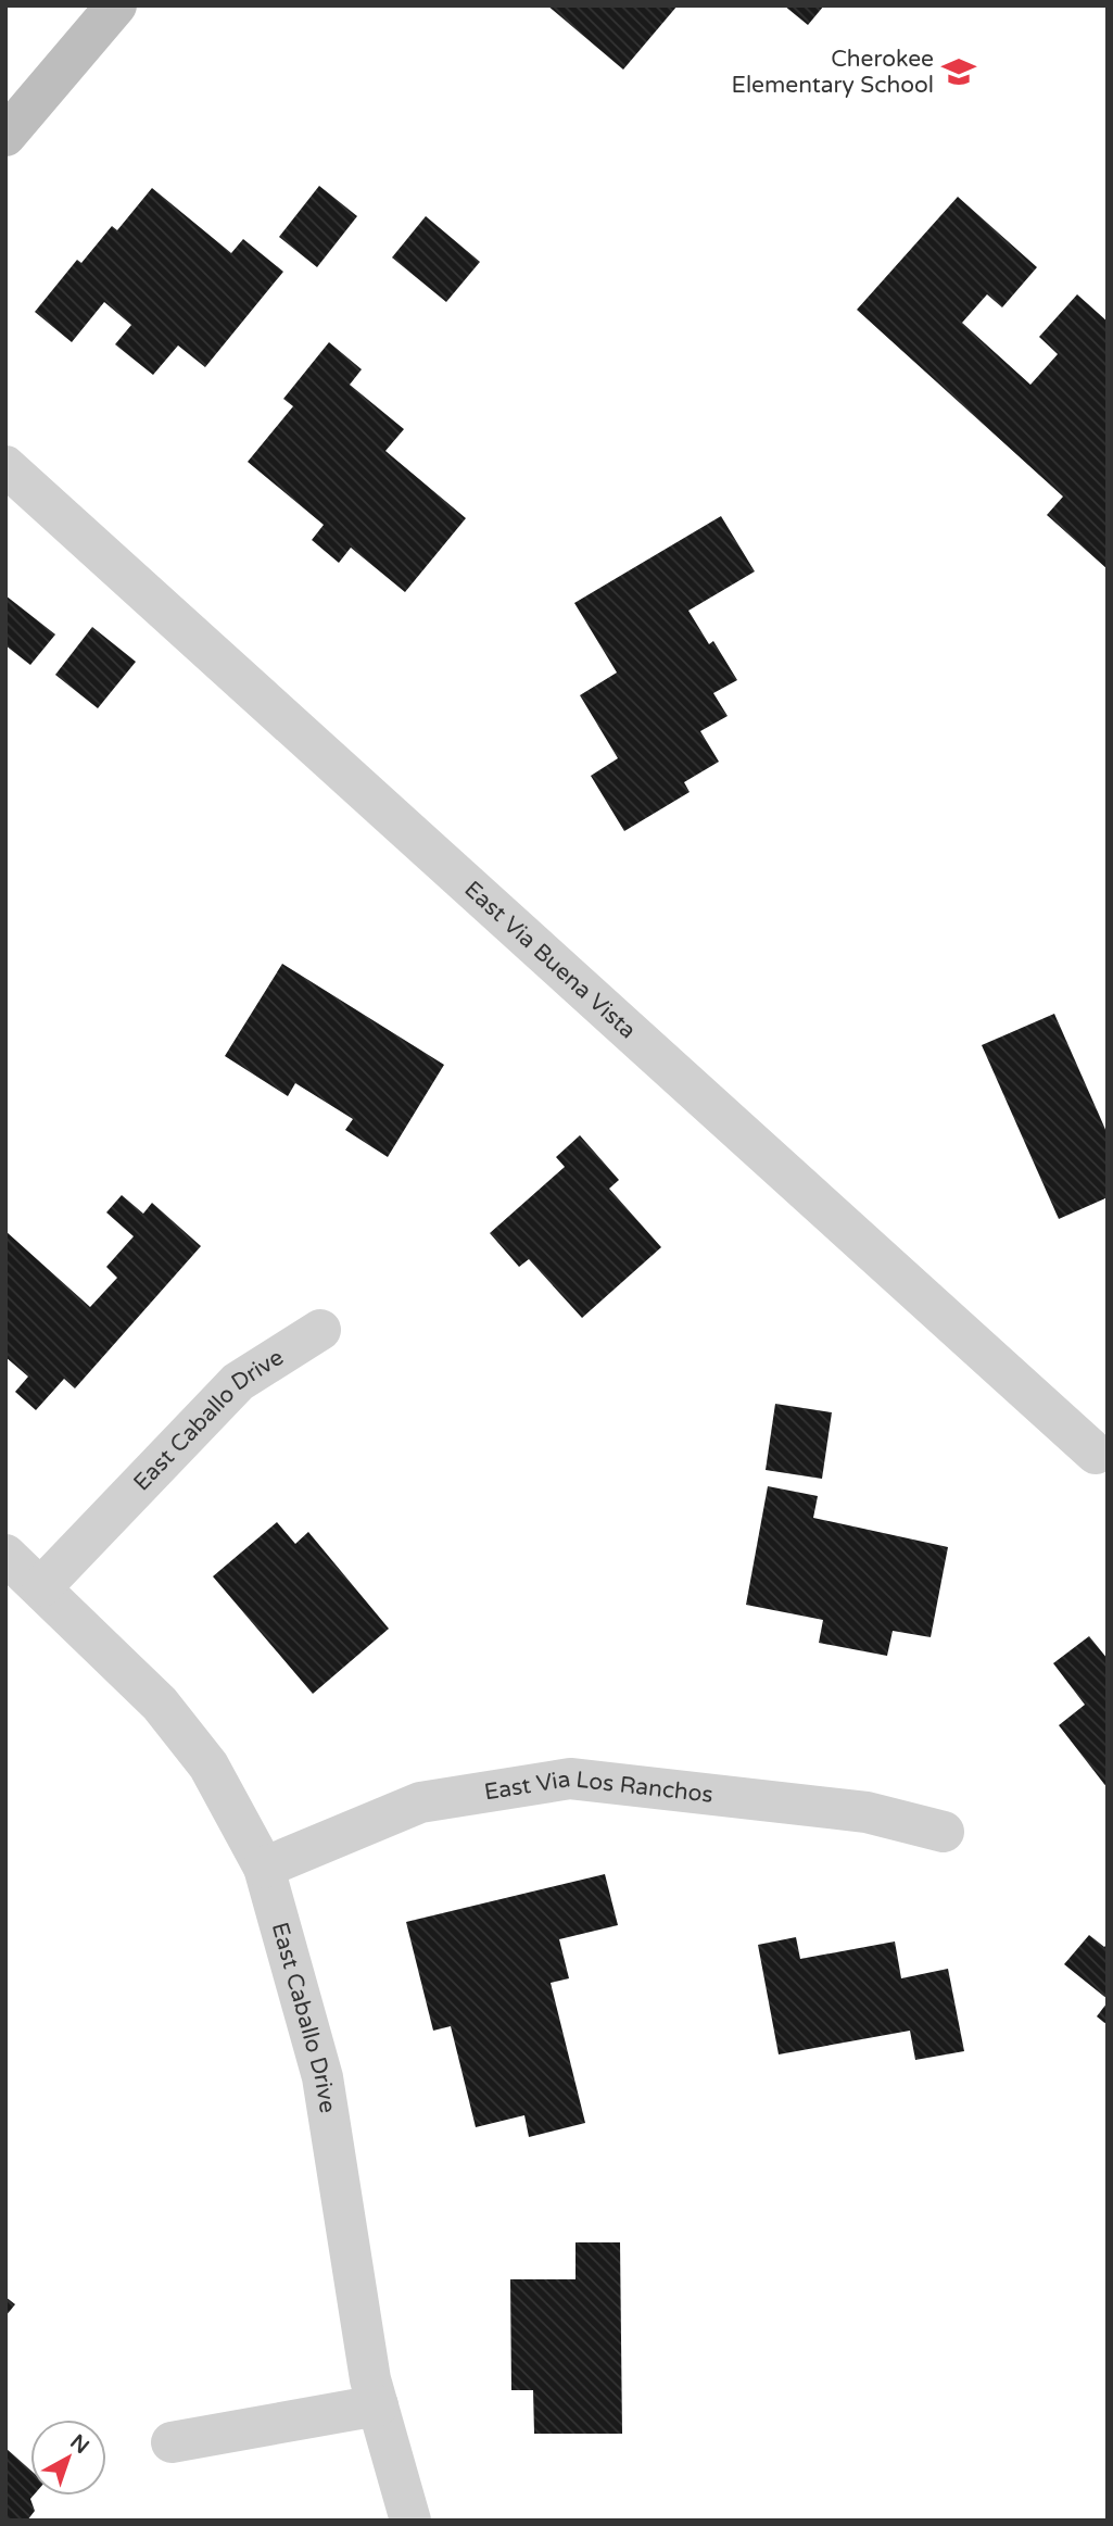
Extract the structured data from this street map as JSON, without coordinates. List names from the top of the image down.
{
  "streets": {
    "street": ["East Via Buena Vista", "East Caballo Drive", "East Via Los Ranchos"]
  },
  "crossings": [
    ["East Caballo Drive", "East Via Los Ranchos"]
  ],
  "places": {
    "school or university": ["Cherokee Elementary School"]
  },
  "north": "top right"
}
